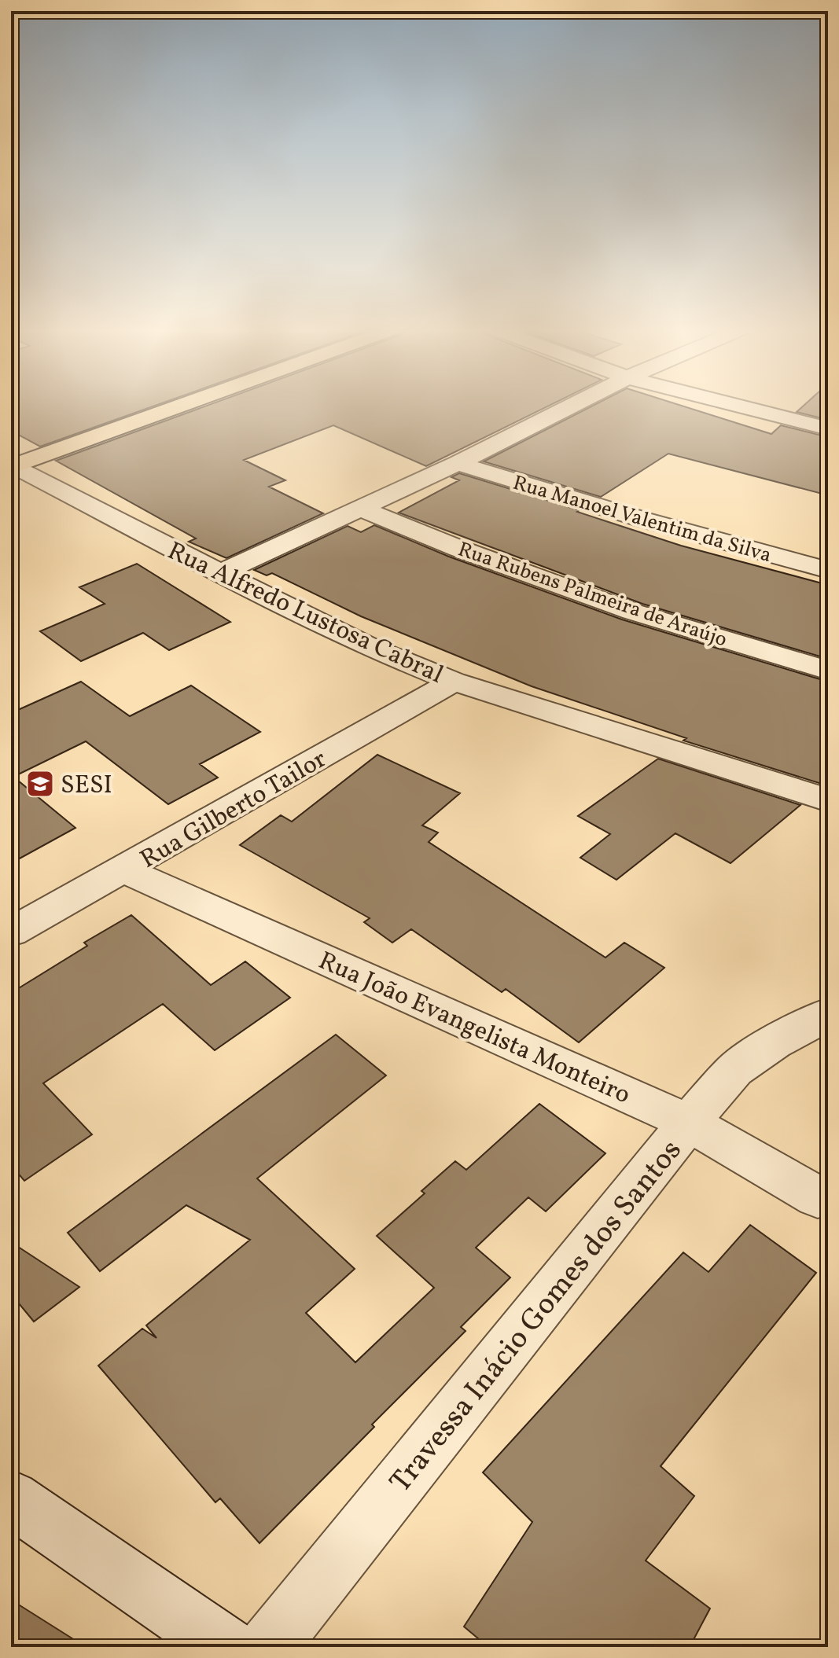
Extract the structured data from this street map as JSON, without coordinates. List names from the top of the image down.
{
  "streets": {
    "street": [
      "Rua Manoel Valentim da Silva",
      "Rua Rubens Palmeira de Araújo",
      "Rua Alfredo Lustosa Cabral",
      "Rua Gilberto Tailor",
      "Rua João Evangelista Monteiro",
      "Travessa Inácio Gomes dos Santos"
    ]
  },
  "crossings": [
    ["Rua Alfredo Lustosa Cabral", "Rua Gilberto Tailor"],
    ["Rua Gilberto Tailor", "Rua João Evangelista Monteiro"],
    ["Rua João Evangelista Monteiro", "Travessa Inácio Gomes dos Santos"]
  ],
  "places": {
    "school or university": ["SESI"]
  }
}
